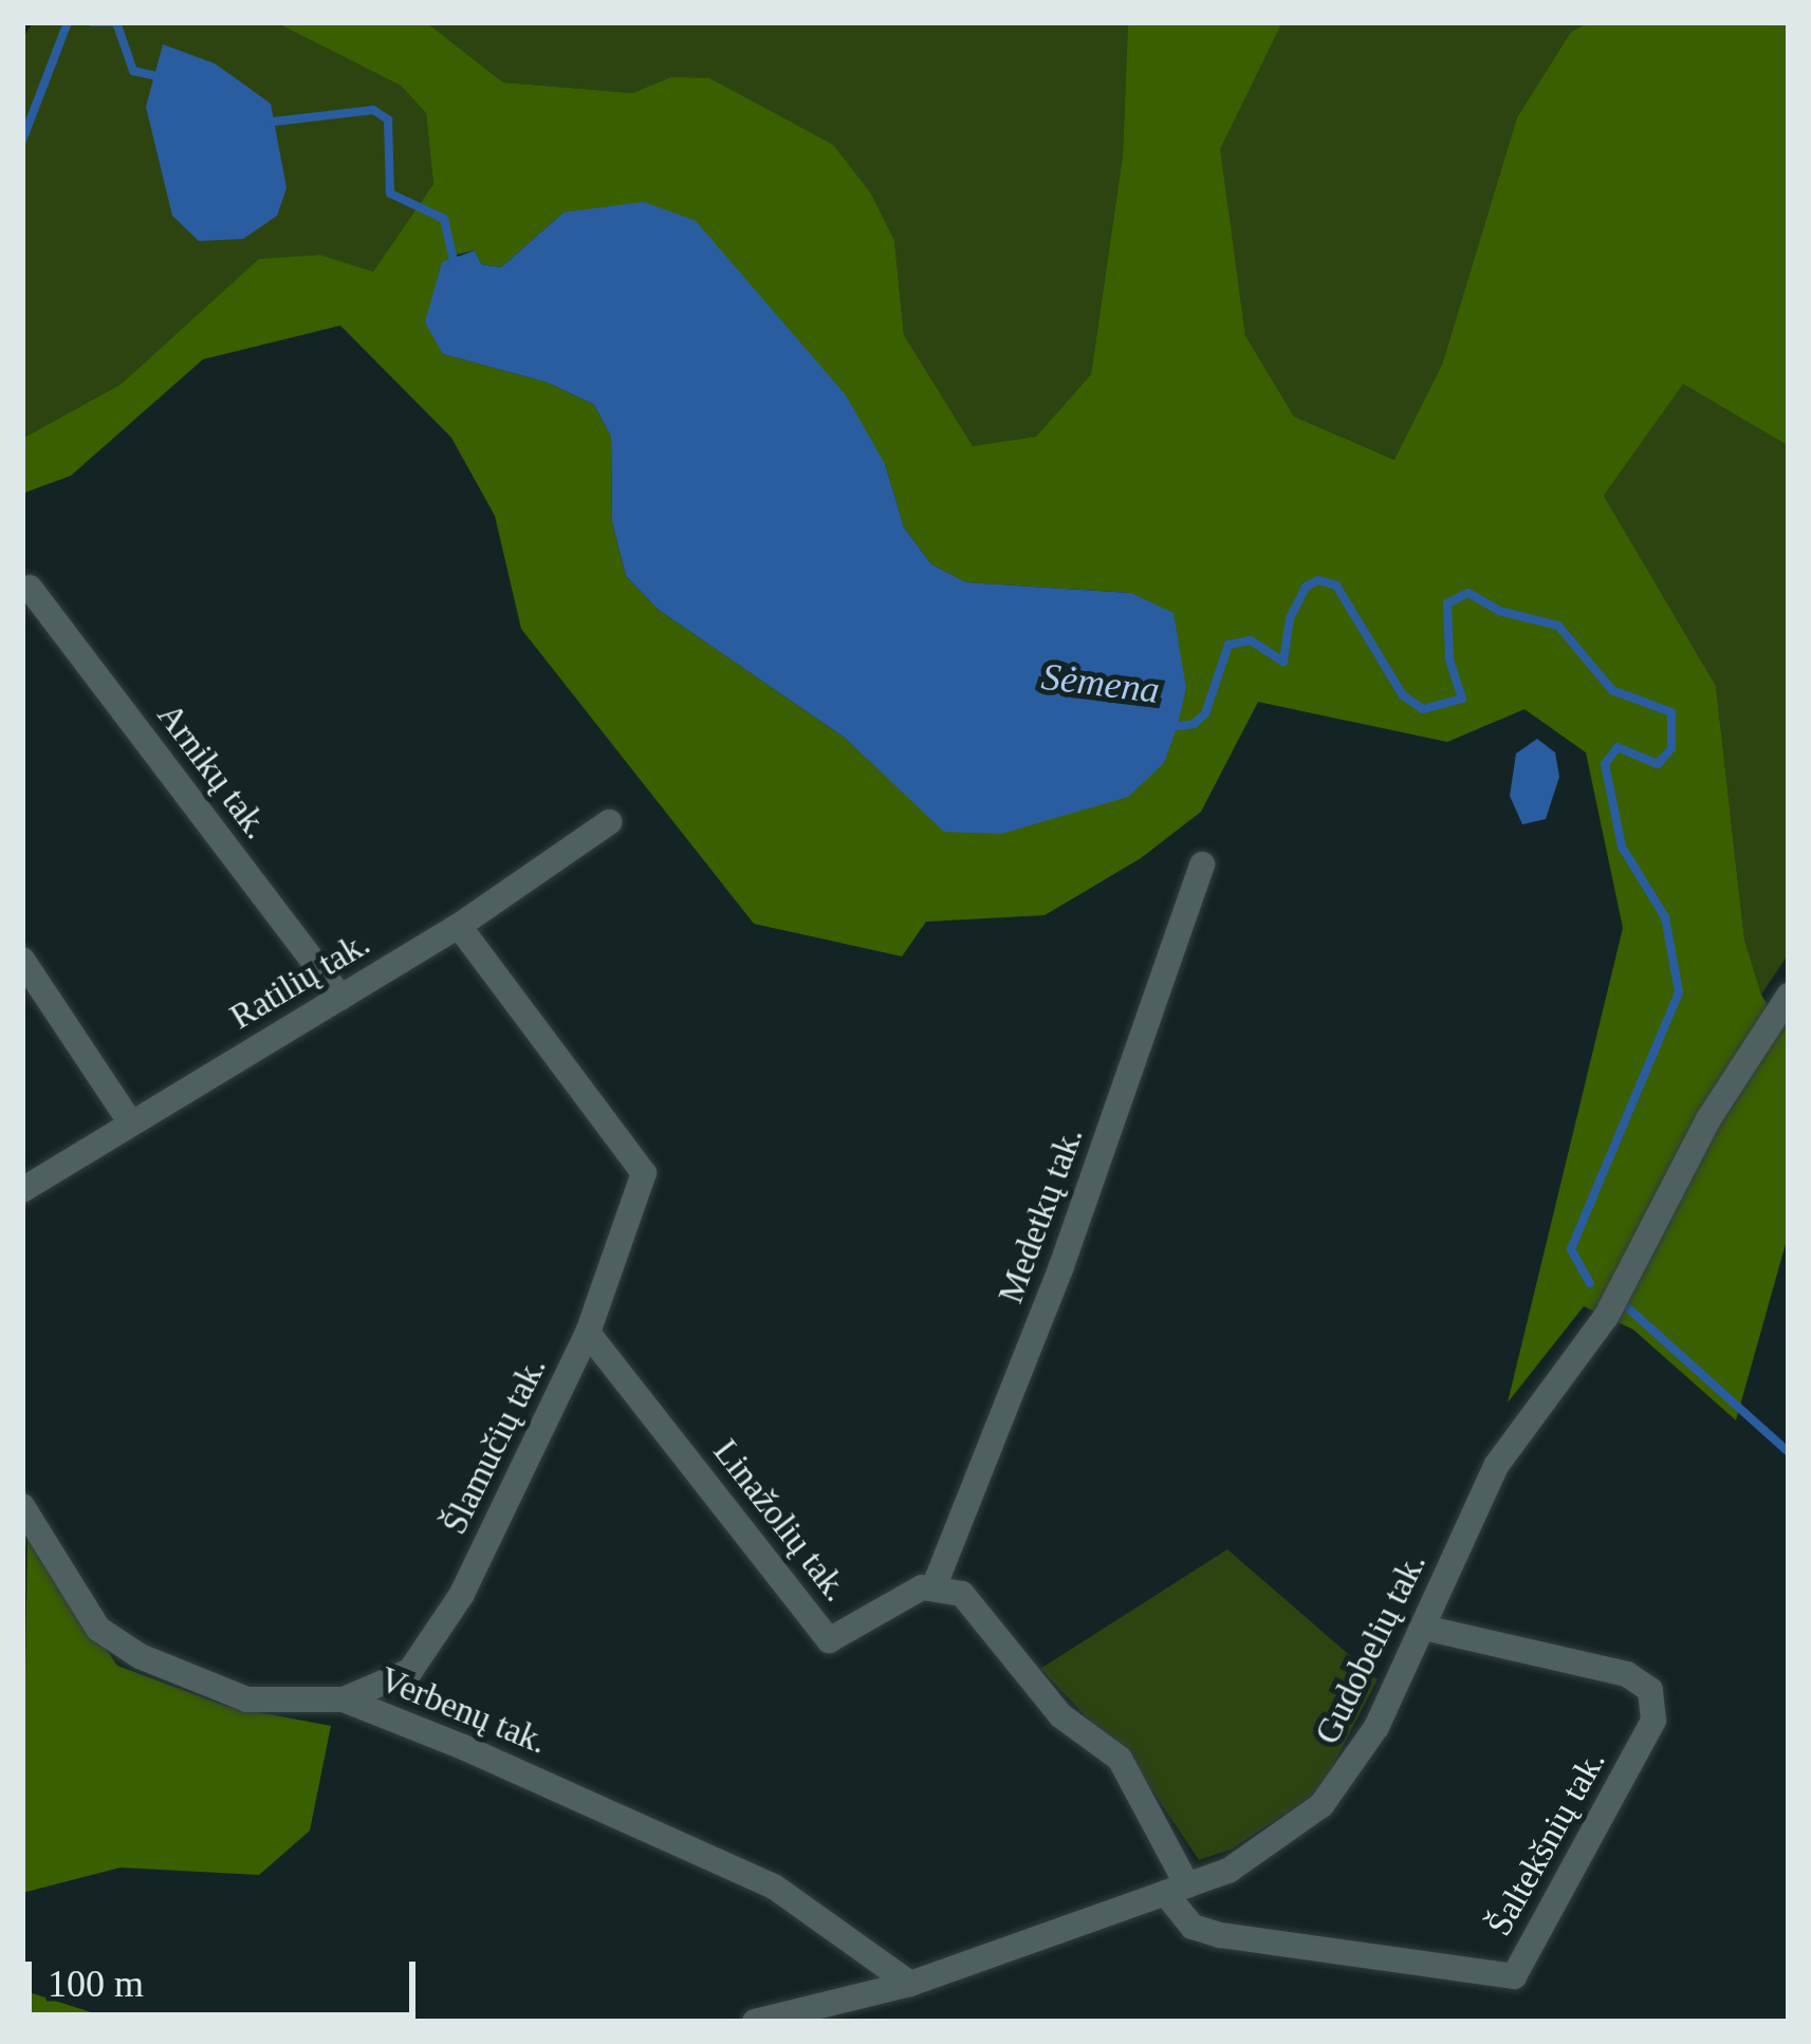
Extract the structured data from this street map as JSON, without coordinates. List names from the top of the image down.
{
  "streets": {
    "street": [
      "Arnikų tak.",
      "Ratilių tak.",
      "Medetkų tak.",
      "Šlamučių tak.",
      "Linažolių tak.",
      "Gudobelių tak.",
      "Verbenų tak.",
      "Šaltekšnių tak."
    ]
  },
  "crossings": [
    ["Arnikų tak.", "Ratilių tak."],
    ["Ratilių tak.", "Šlamučių tak."],
    ["Medetkų tak.", "Linažolių tak."],
    ["Šlamučių tak.", "Linažolių tak."],
    ["Šlamučių tak.", "Verbenų tak."],
    ["Gudobelių tak.", "Verbenų tak."],
    ["Gudobelių tak.", "Šaltekšnių tak."]
  ],
  "water": ["Sėmena"],
  "scale_bar": "100 m"
}
